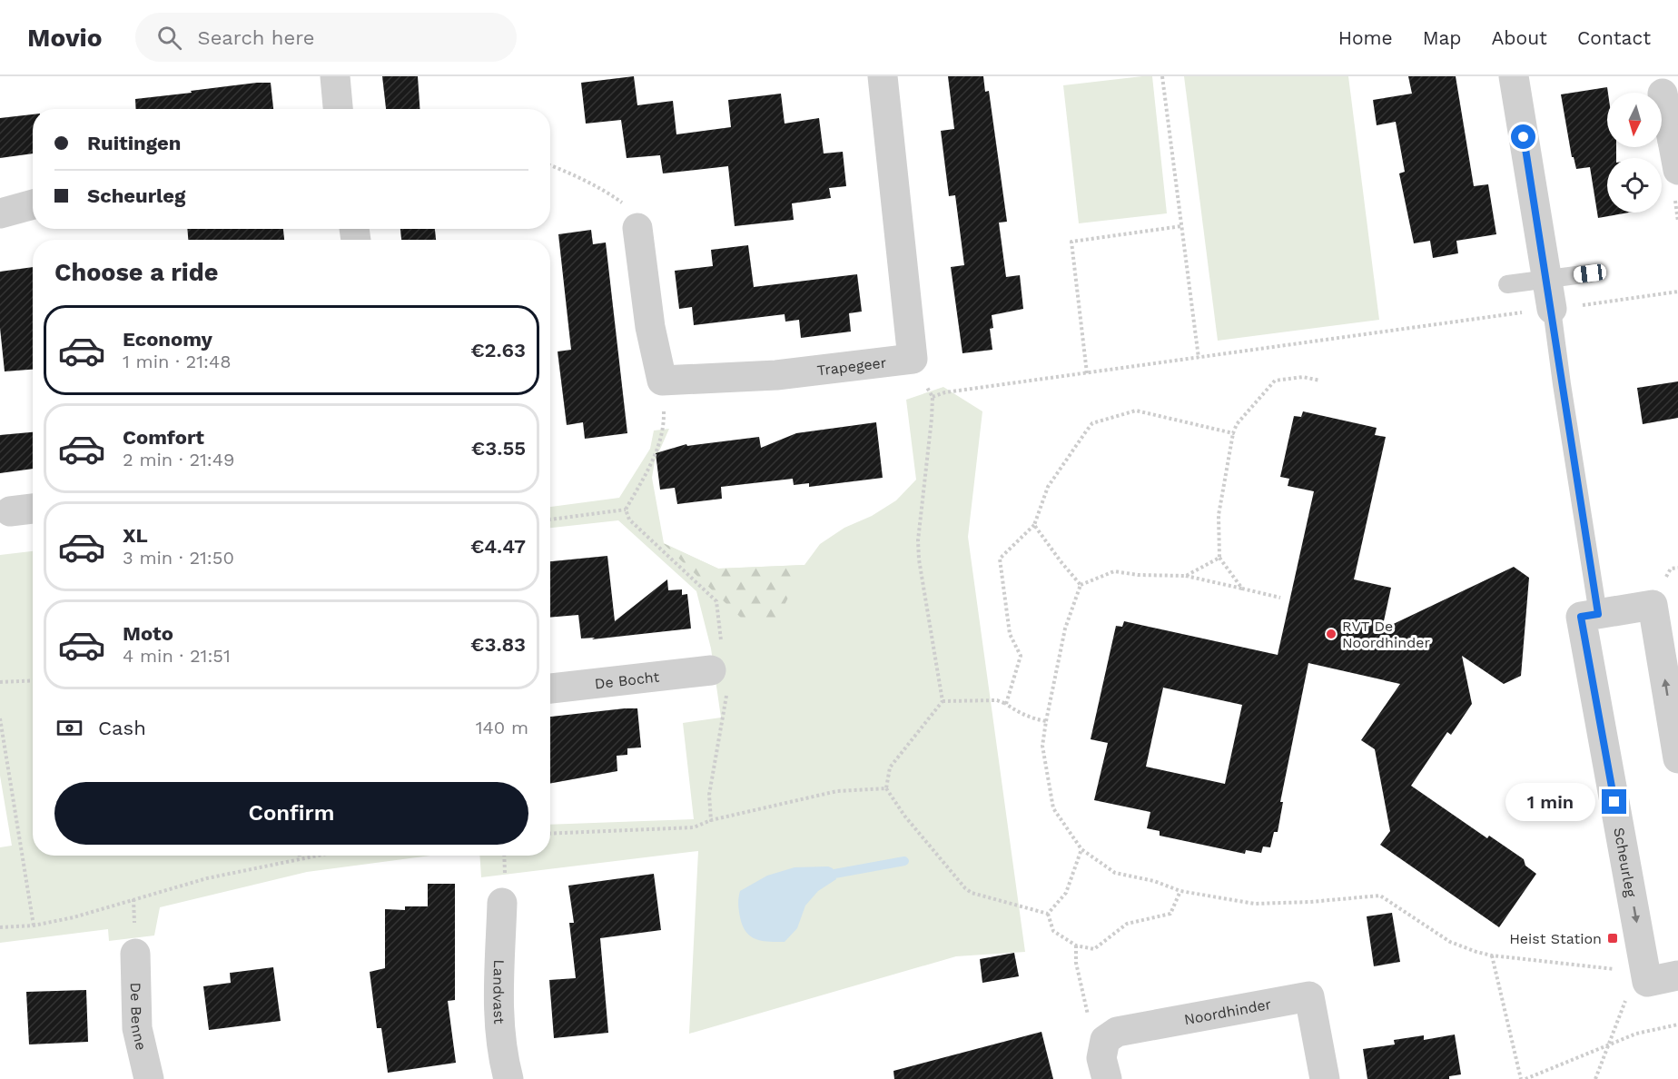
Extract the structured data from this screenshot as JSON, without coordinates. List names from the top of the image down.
{
  "streets": {
    "street": [
      "Trapegeer",
      "De Bocht",
      "Scheurleg",
      "Landvast",
      "Noordhinder",
      "De Benne"
    ]
  },
  "places": {
    "other": ["RVT De Noordhinder"],
    "transit": ["Heist Station"]
  },
  "north": "bottom",
  "page": {
    "header": "Movio",
    "search": "Search here",
    "nav": [
      "Home",
      "Map",
      "About",
      "Contact"
    ],
    "banner": ["Ruitingen", "Scheurleg"],
    "heading": "Choose a ride",
    "list": [
      {
        "name": "Economy",
        "note": "1 min · 21:48",
        "value": "€2.63"
      },
      {
        "name": "Comfort",
        "note": "2 min · 21:49",
        "value": "€3.55"
      },
      {
        "name": "XL",
        "note": "3 min · 21:50",
        "value": "€4.47"
      },
      {
        "name": "Moto",
        "note": "4 min · 21:51",
        "value": "€3.83"
      }
    ],
    "pay": ["Cash", "140 m"],
    "buttons": "Confirm",
    "bubble": "1 min"
  }
}
